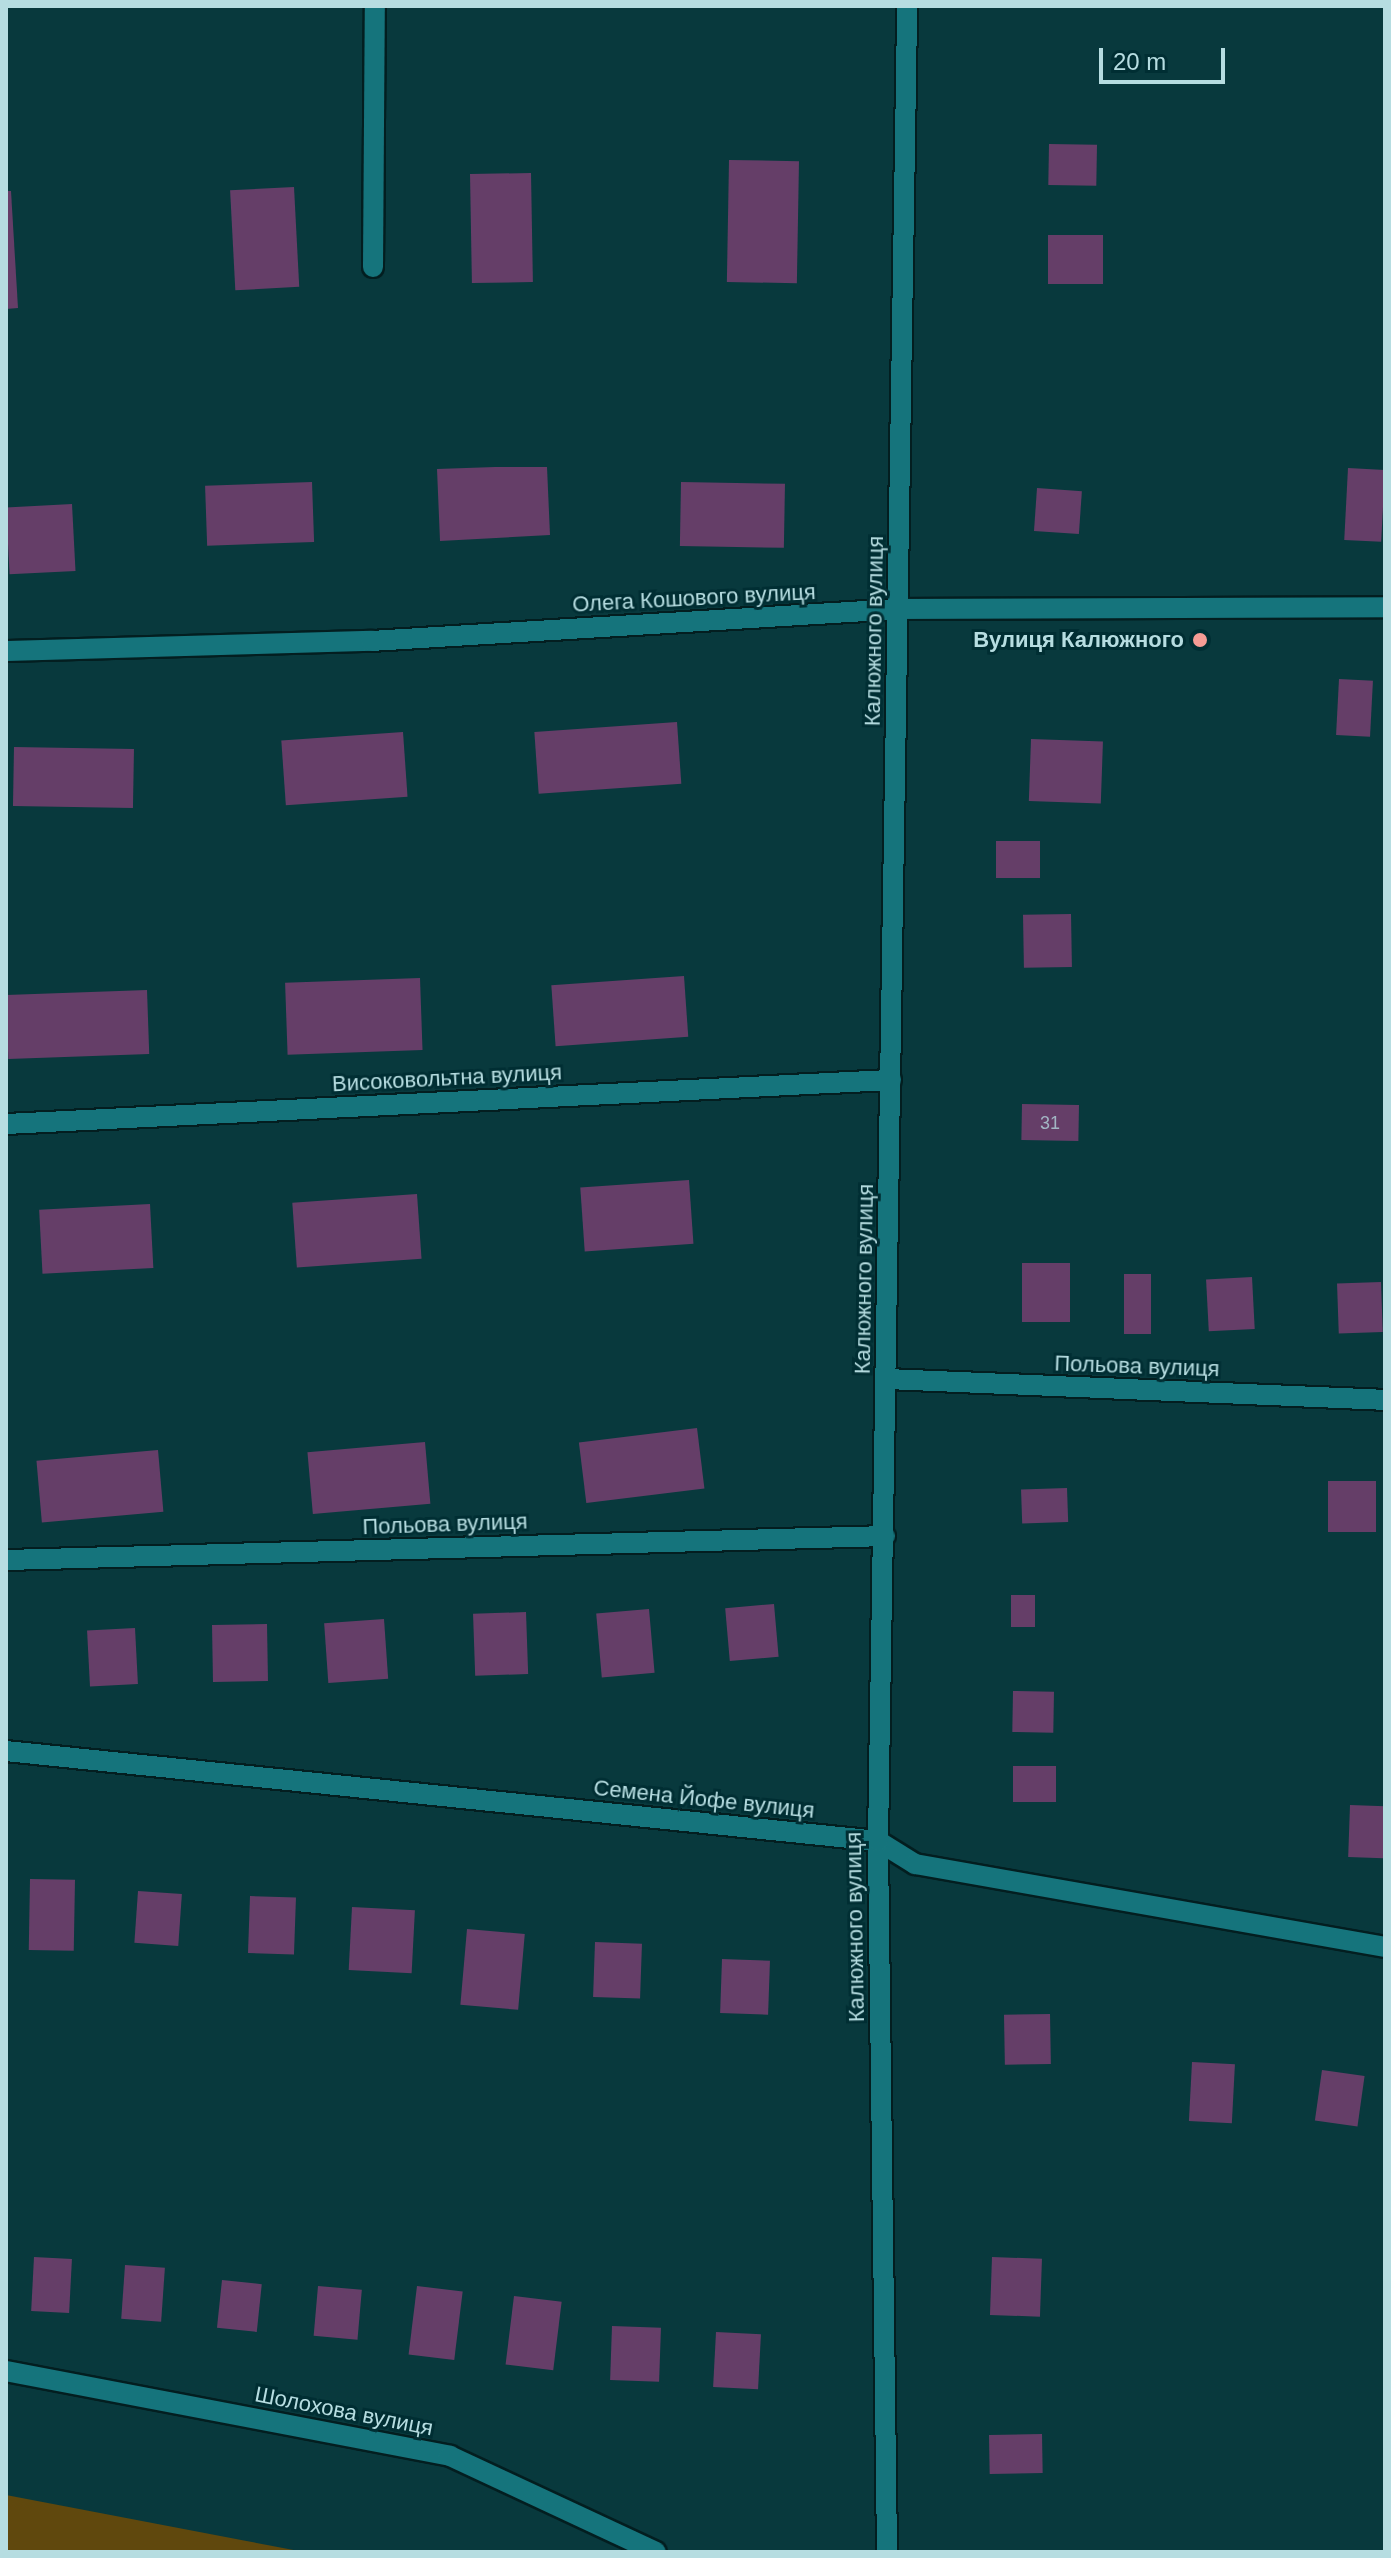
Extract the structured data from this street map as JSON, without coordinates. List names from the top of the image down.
{
  "streets": {
    "street": [
      "Олега Кошового вулиця",
      "Калюжного вулиця",
      "Високовольтна вулиця",
      "Польова вулиця",
      "Семена Йофе вулиця",
      "Шолохова вулиця"
    ]
  },
  "crossings": [
    ["Олега Кошового вулиця", "Калюжного вулиця"],
    ["Калюжного вулиця", "Високовольтна вулиця"],
    ["Калюжного вулиця", "Польова вулиця"],
    ["Калюжного вулиця", "Семена Йофе вулиця"]
  ],
  "places": ["Вулиця Калюжного"],
  "house_numbers": ["31"],
  "scale_bar": "20 m"
}
